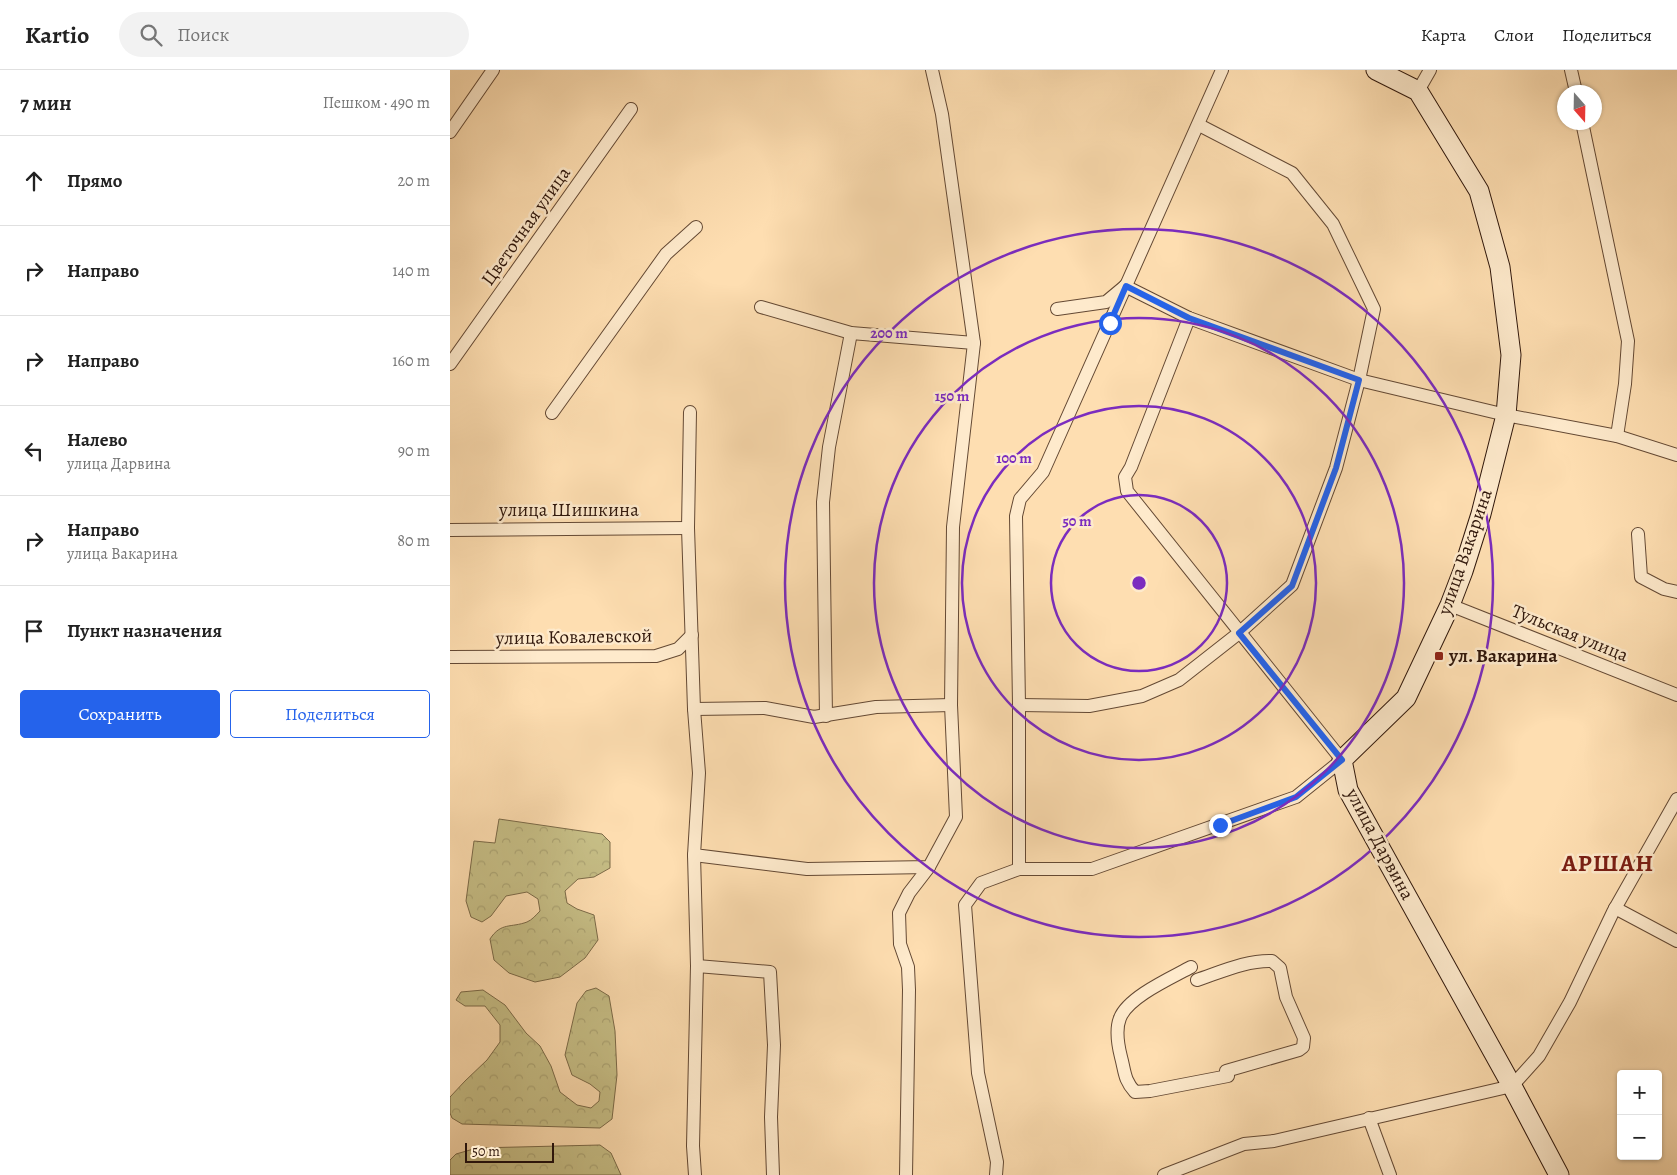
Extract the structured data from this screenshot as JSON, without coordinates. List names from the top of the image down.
{
  "streets": {
    "street": [
      "Цветочная улица",
      "улица Шишкина",
      "улица Вакарина",
      "Тульская улица",
      "улица Ковалевской",
      "улица Дарвина"
    ]
  },
  "crossings": [
    ["улица Вакарина", "Тульская улица"],
    ["улица Вакарина", "улица Дарвина"]
  ],
  "districts": ["АРШАН"],
  "places": {
    "transit": ["ул. Вакарина"]
  },
  "scale_bar": "50 m",
  "north": "bottom",
  "page": {
    "header": "Kartio",
    "search": "Поиск",
    "nav": ["Карта", "Слои", "Поделиться"],
    "heading": ["7 мин", "Пешком · 490 m"],
    "list": [
      ["Прямо", "20 m"],
      ["Направо", "140 m"],
      ["Направо", "160 m"],
      ["Налево", "улица Дарвина", "90 m"],
      ["Направо", "улица Вакарина", "80 m"],
      "Пункт назначения"
    ],
    "buttons": ["Сохранить", "Поделиться"],
    "map_buttons": ["+", "−"],
    "scale": "50 m"
  },
  "rings": [
    "200 m",
    "150 m",
    "100 m",
    "50 m"
  ]
}
